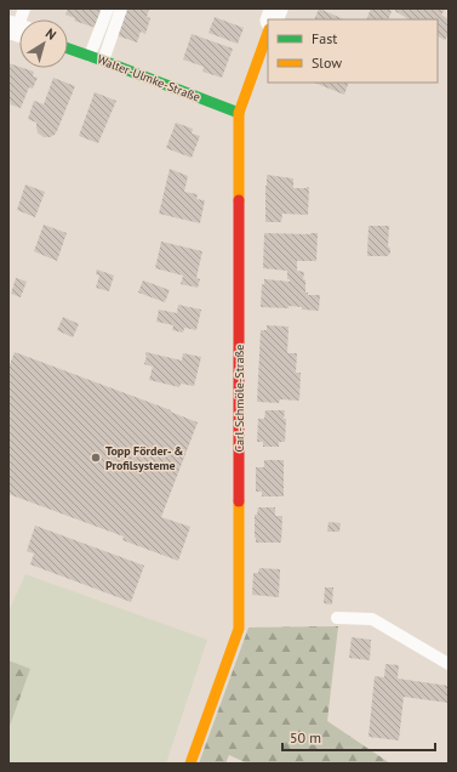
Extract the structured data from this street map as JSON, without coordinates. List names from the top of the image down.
{
  "streets": {
    "street": ["Walter-Ulmke-Straße", "Carl-Schmöle-Straße"]
  },
  "crossings": [
    ["Walter-Ulmke-Straße", "Carl-Schmöle-Straße"]
  ],
  "places": ["Topp Förder- & Profilsysteme"],
  "legend": ["Fast", "Slow"],
  "scale_bar": "50 m",
  "north": "top right"
}
